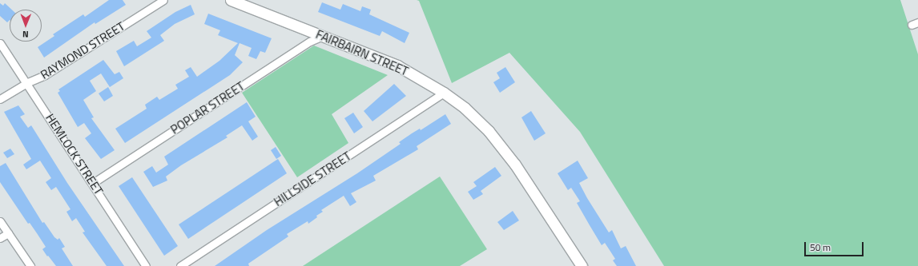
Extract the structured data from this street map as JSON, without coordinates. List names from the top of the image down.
{
  "streets": {
    "main road": ["FAIRBAIRN STREET"],
    "street": [
      "RAYMOND STREET",
      "POPLAR STREET",
      "HEMLOCK STREET",
      "HILLSIDE STREET"
    ]
  },
  "crossings": [
    ["RAYMOND STREET", "HEMLOCK STREET"],
    ["FAIRBAIRN STREET", "POPLAR STREET"],
    ["FAIRBAIRN STREET", "HILLSIDE STREET"],
    ["POPLAR STREET", "HEMLOCK STREET"]
  ],
  "scale_bar": "50 m",
  "north": "bottom"
}
